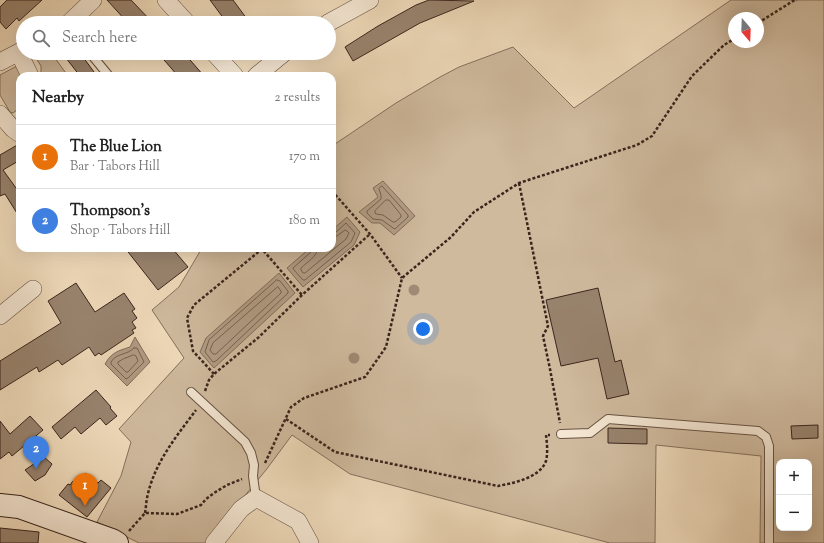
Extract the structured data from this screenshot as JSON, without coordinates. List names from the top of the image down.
{
  "north": "bottom",
  "page": {
    "search": "Search here",
    "heading": ["Nearby", "2 results"],
    "list": [
      {
        "mark": "1",
        "name": "The Blue Lion",
        "note": "Bar · Tabors Hill",
        "value": "170 m"
      },
      {
        "mark": "2",
        "name": "Thompson's",
        "note": "Shop · Tabors Hill",
        "value": "180 m"
      }
    ],
    "pins": ["2", "1"],
    "map_buttons": ["+", "−"]
  }
}
